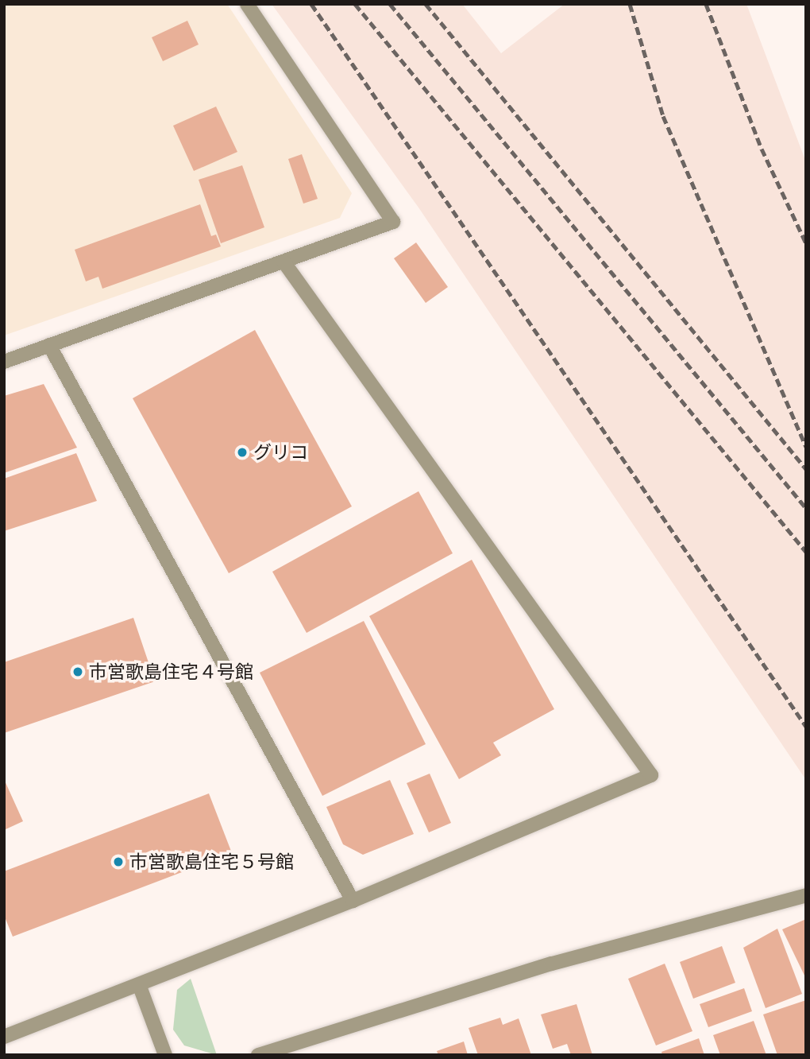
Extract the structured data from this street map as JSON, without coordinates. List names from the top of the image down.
{
  "places": ["グリコ", "市営歌島住宅４号館", "市営歌島住宅５号館"]
}
